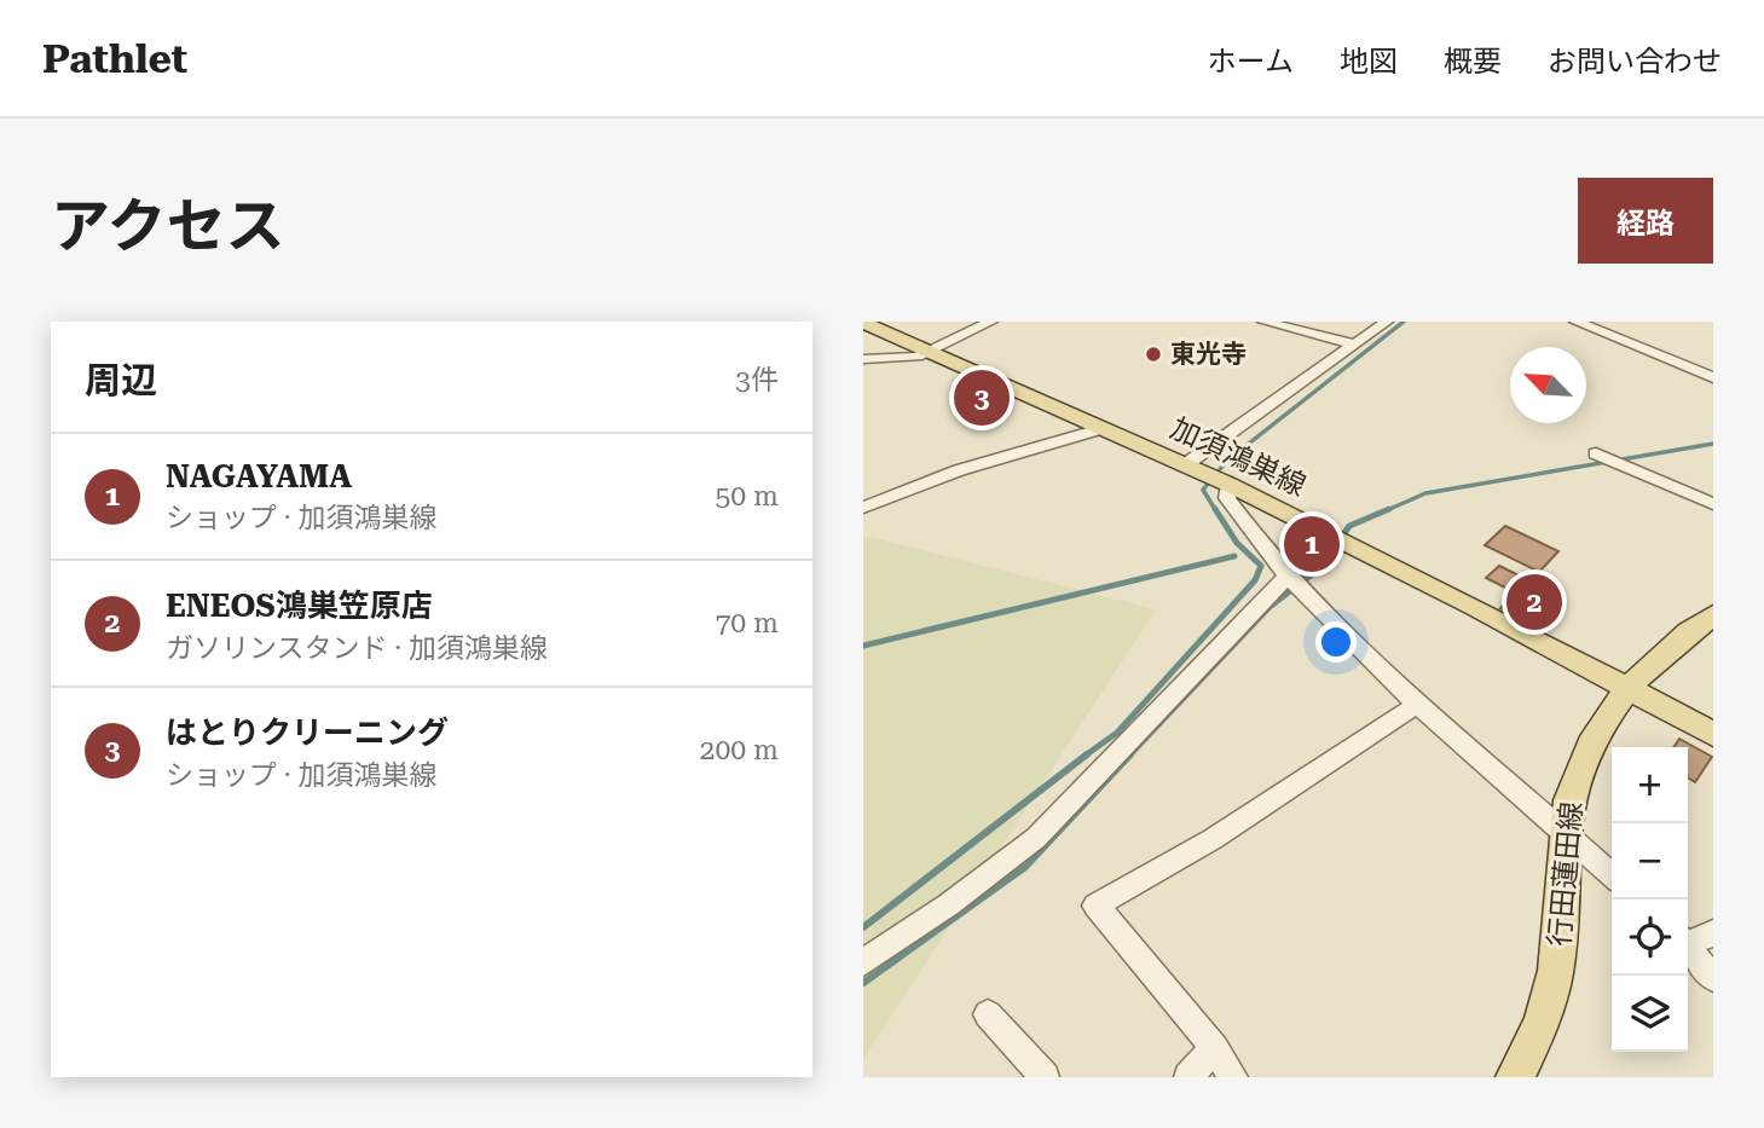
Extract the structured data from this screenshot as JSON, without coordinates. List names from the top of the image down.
{
  "streets": {
    "main road": ["加須鴻巣線", "行田蓮田線"]
  },
  "crossings": [
    ["加須鴻巣線", "行田蓮田線"]
  ],
  "places": ["東光寺"],
  "north": "top left",
  "page": {
    "header": "Pathlet",
    "nav": [
      "ホーム",
      "地図",
      "概要",
      "お問い合わせ"
    ],
    "title": "アクセス",
    "buttons": "経路",
    "heading": ["周辺", "3件"],
    "pins": ["3", "1", "2"],
    "list": [
      {
        "mark": "1",
        "name": "NAGAYAMA",
        "note": "ショップ · 加須鴻巣線",
        "value": "50 m"
      },
      {
        "mark": "2",
        "name": "ENEOS鴻巣笠原店",
        "note": "ガソリンスタンド · 加須鴻巣線",
        "value": "70 m"
      },
      {
        "mark": "3",
        "name": "はとりクリーニング",
        "note": "ショップ · 加須鴻巣線",
        "value": "200 m"
      }
    ],
    "map_buttons": ["+", "−"]
  }
}
